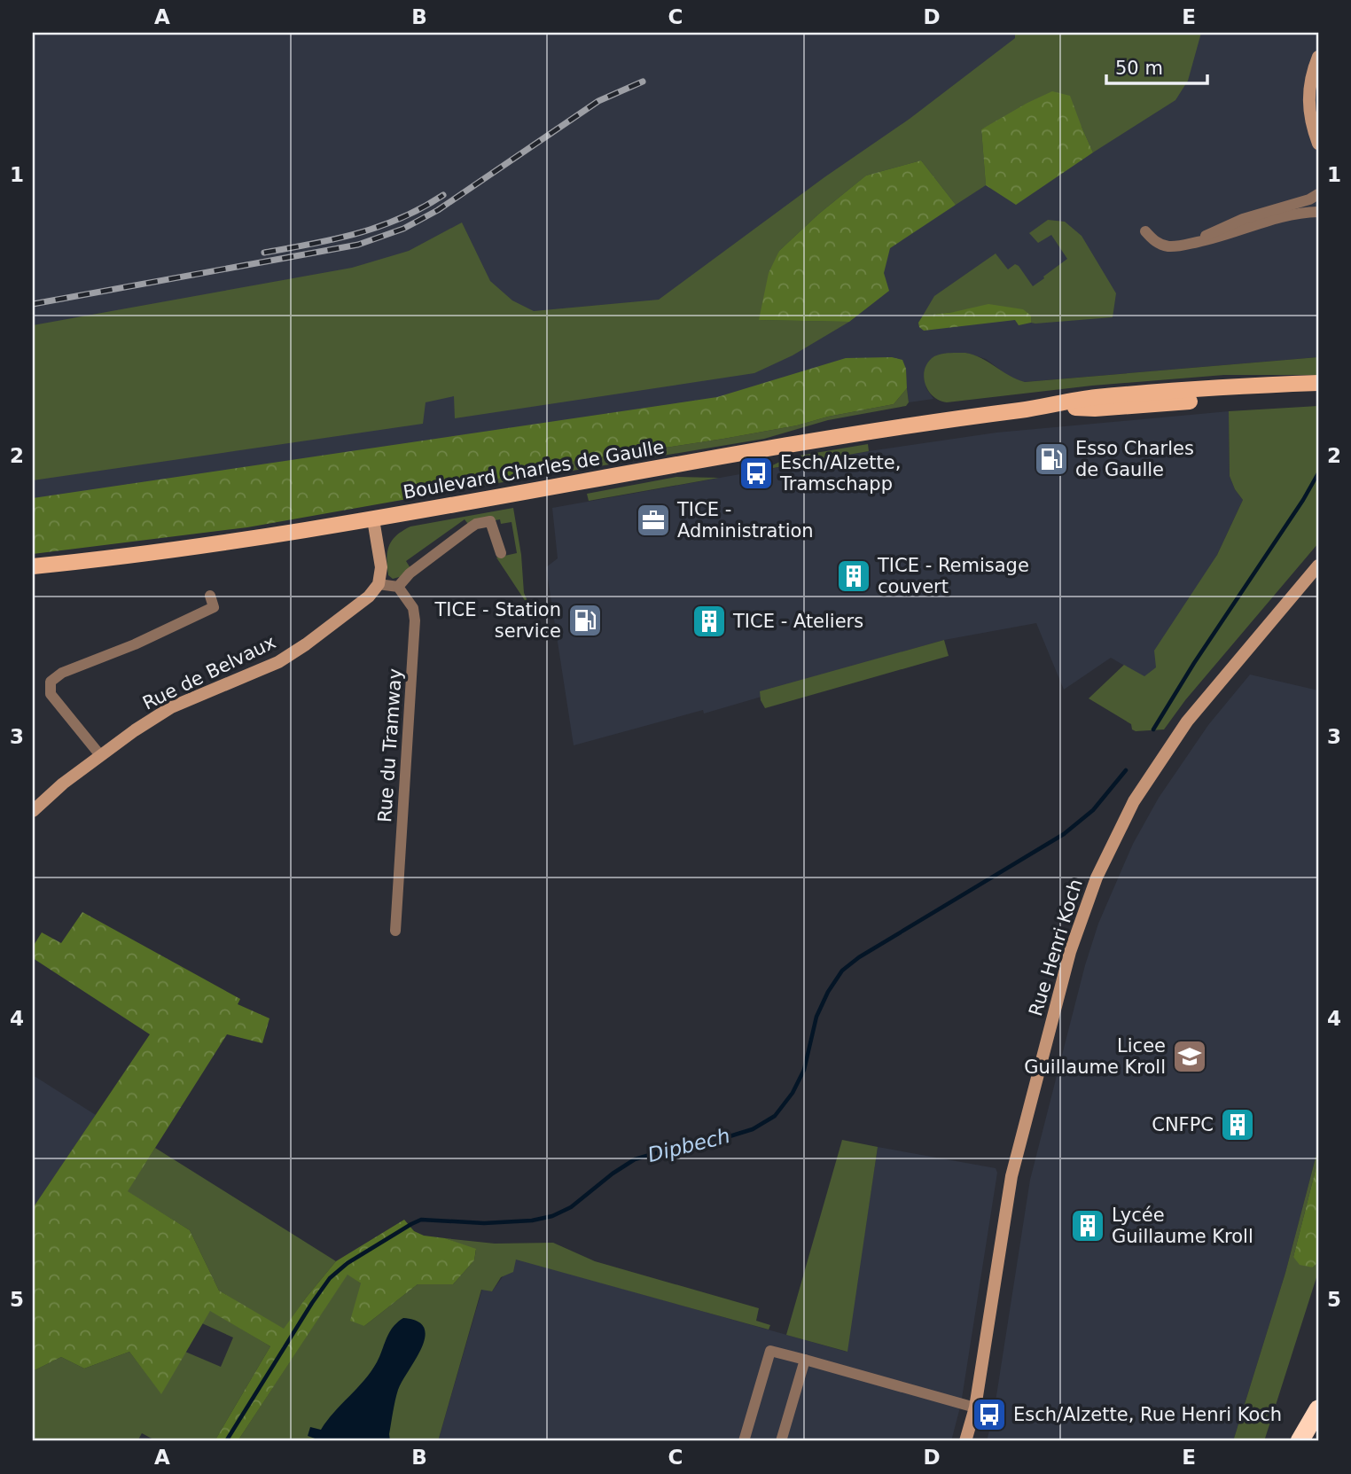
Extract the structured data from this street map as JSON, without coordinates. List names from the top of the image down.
{
  "streets": {
    "main road": ["Boulevard Charles de Gaulle"],
    "street": ["Rue de Belvaux", "Rue du Tramway", "Rue Henri Koch"]
  },
  "water": ["Dipbech"],
  "places": {
    "fuel station": ["Esso Charles de Gaulle", "TICE - Station service"],
    "bus stop": ["Esch/Alzette, Tramschapp", "Esch/Alzette, Rue Henri Koch"],
    "office": ["TICE - Administration"],
    "building": [
      "TICE - Remisage couvert",
      "TICE - Ateliers",
      "CNFPC",
      "Lycée Guillaume Kroll"
    ],
    "school or university": ["Licee Guillaume Kroll"]
  },
  "scale_bar": "50 m",
  "grid": {
    "columns": [
      "A",
      "B",
      "C",
      "D",
      "E"
    ],
    "rows": [
      "1",
      "2",
      "3",
      "4",
      "5"
    ]
  }
}
